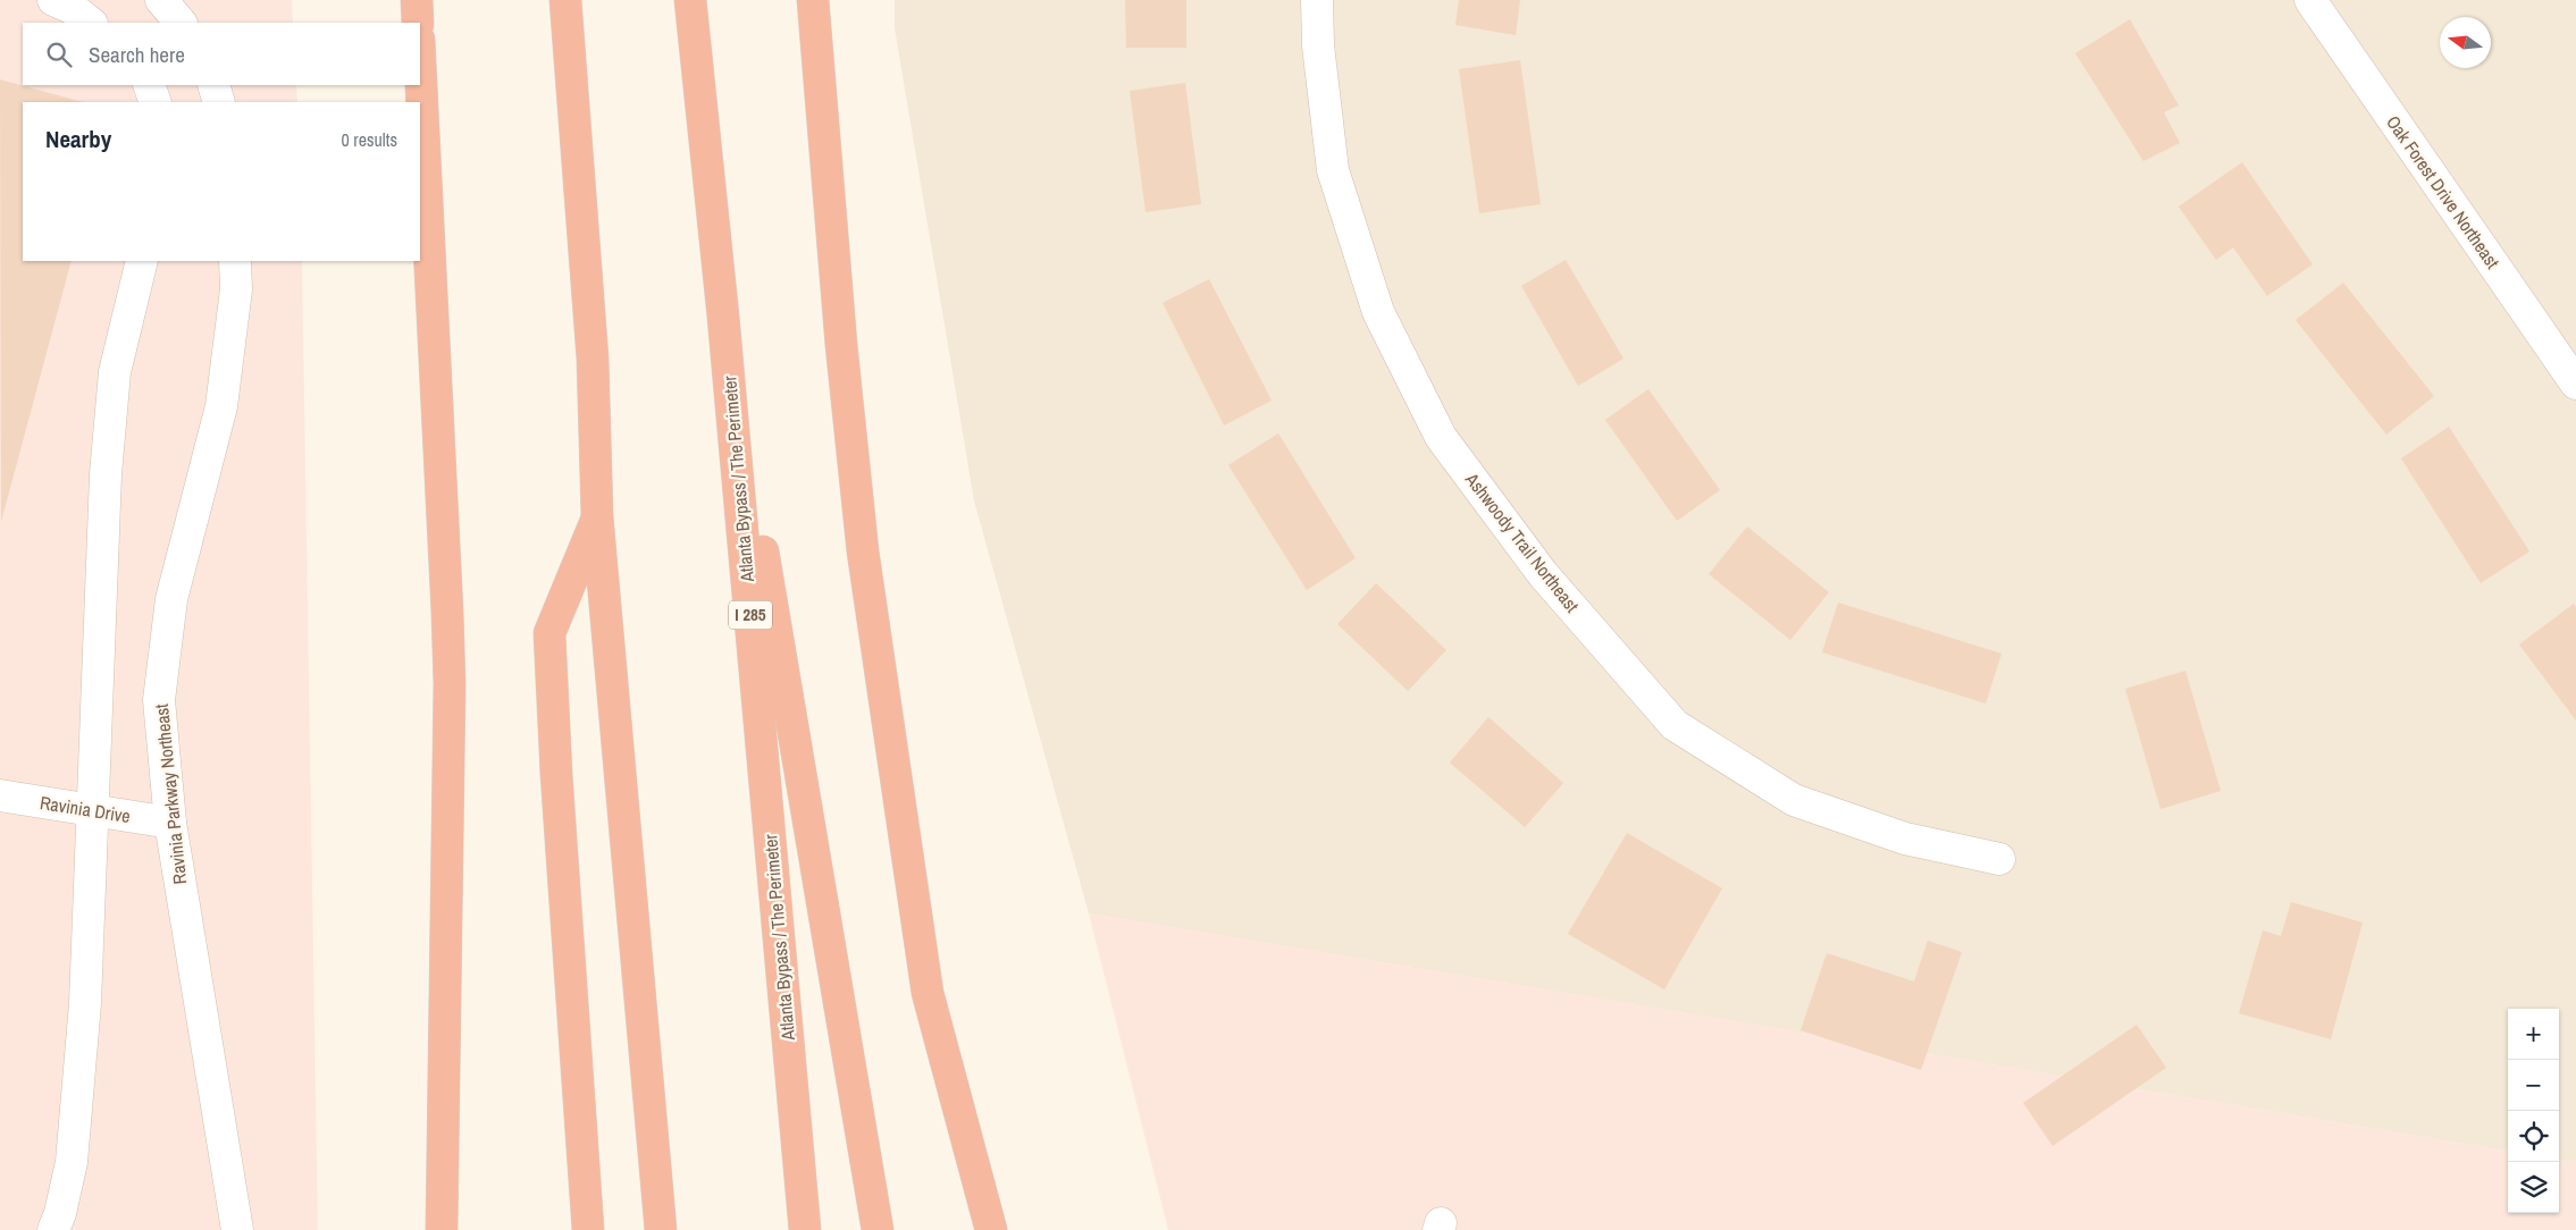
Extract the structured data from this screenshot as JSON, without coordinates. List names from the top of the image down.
{
  "streets": {
    "highway": ["Atlanta Bypass / The Perimeter", "I 285"],
    "street": [
      "Oak Forest Drive Northeast",
      "Ashwoody Trail Northeast",
      "Ravinia Parkway Northeast",
      "Ravinia Drive"
    ]
  },
  "crossings": [
    ["Ravinia Parkway Northeast", "Ravinia Drive"]
  ],
  "north": "left",
  "page": {
    "search": "Search here",
    "heading": ["Nearby", "0 results"],
    "map_buttons": ["+", "−"]
  }
}
